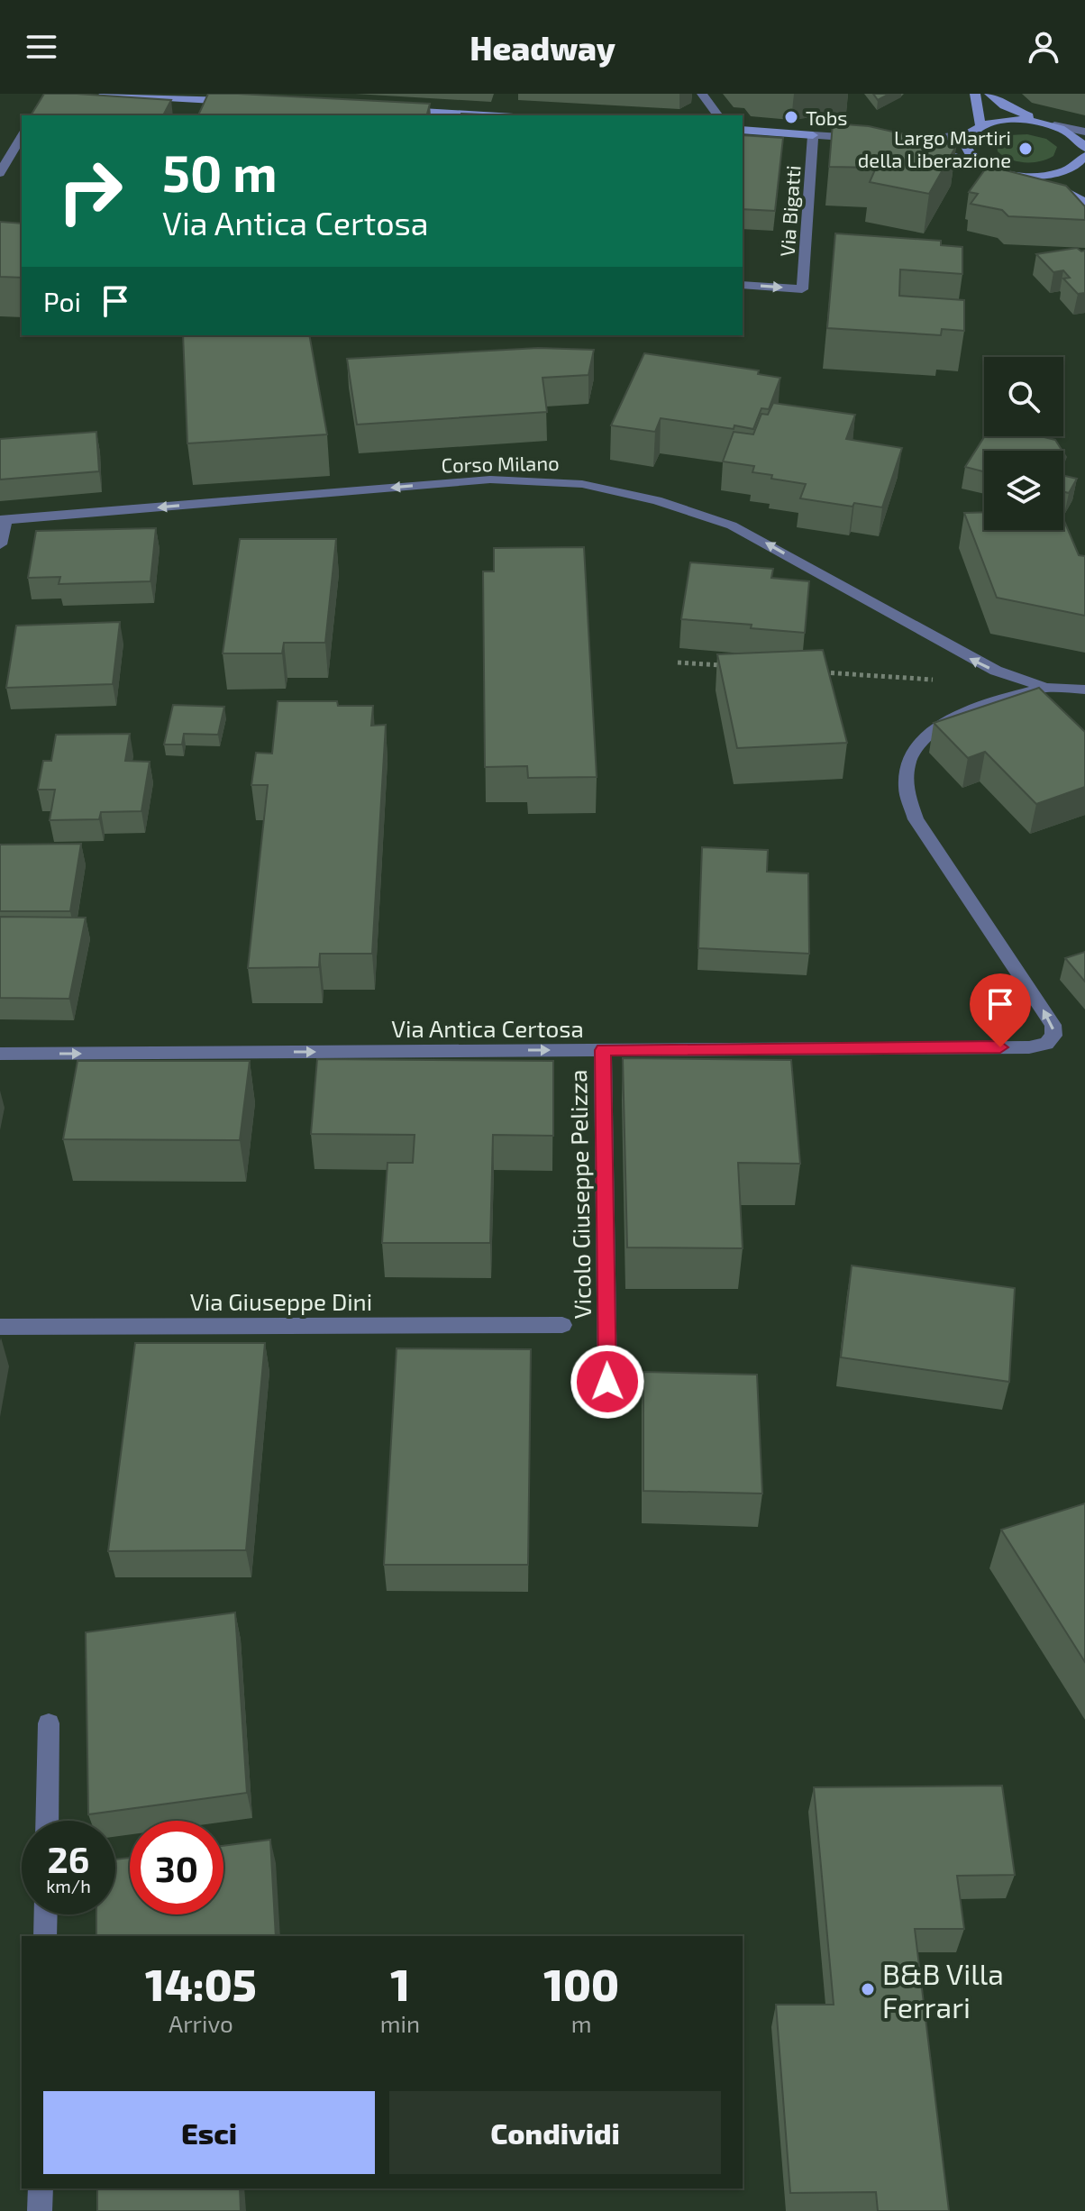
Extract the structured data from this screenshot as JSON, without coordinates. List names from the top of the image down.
{
  "streets": {
    "street": [
      "Via Bigatti",
      "Corso Milano",
      "Via Antica Certosa",
      "Vicolo Giuseppe Pelizza",
      "Via Giuseppe Dini"
    ]
  },
  "crossings": [
    ["Corso Milano", "Via Antica Certosa"],
    ["Via Antica Certosa", "Vicolo Giuseppe Pelizza"]
  ],
  "one_way": ["Corso Milano"],
  "places": ["Tobs", "Largo Martiri della Liberazione", "B&B Villa Ferrari"],
  "page": {
    "header": "Headway",
    "turn": ["50 m", "Via Antica Certosa"],
    "then": "Poi",
    "speed": "26 km/h",
    "limit": "30",
    "eta": [
      "14:05",
      "Arrivo",
      "1",
      "min",
      "100",
      "m"
    ],
    "buttons": ["Esci", "Condividi"]
  }
}
